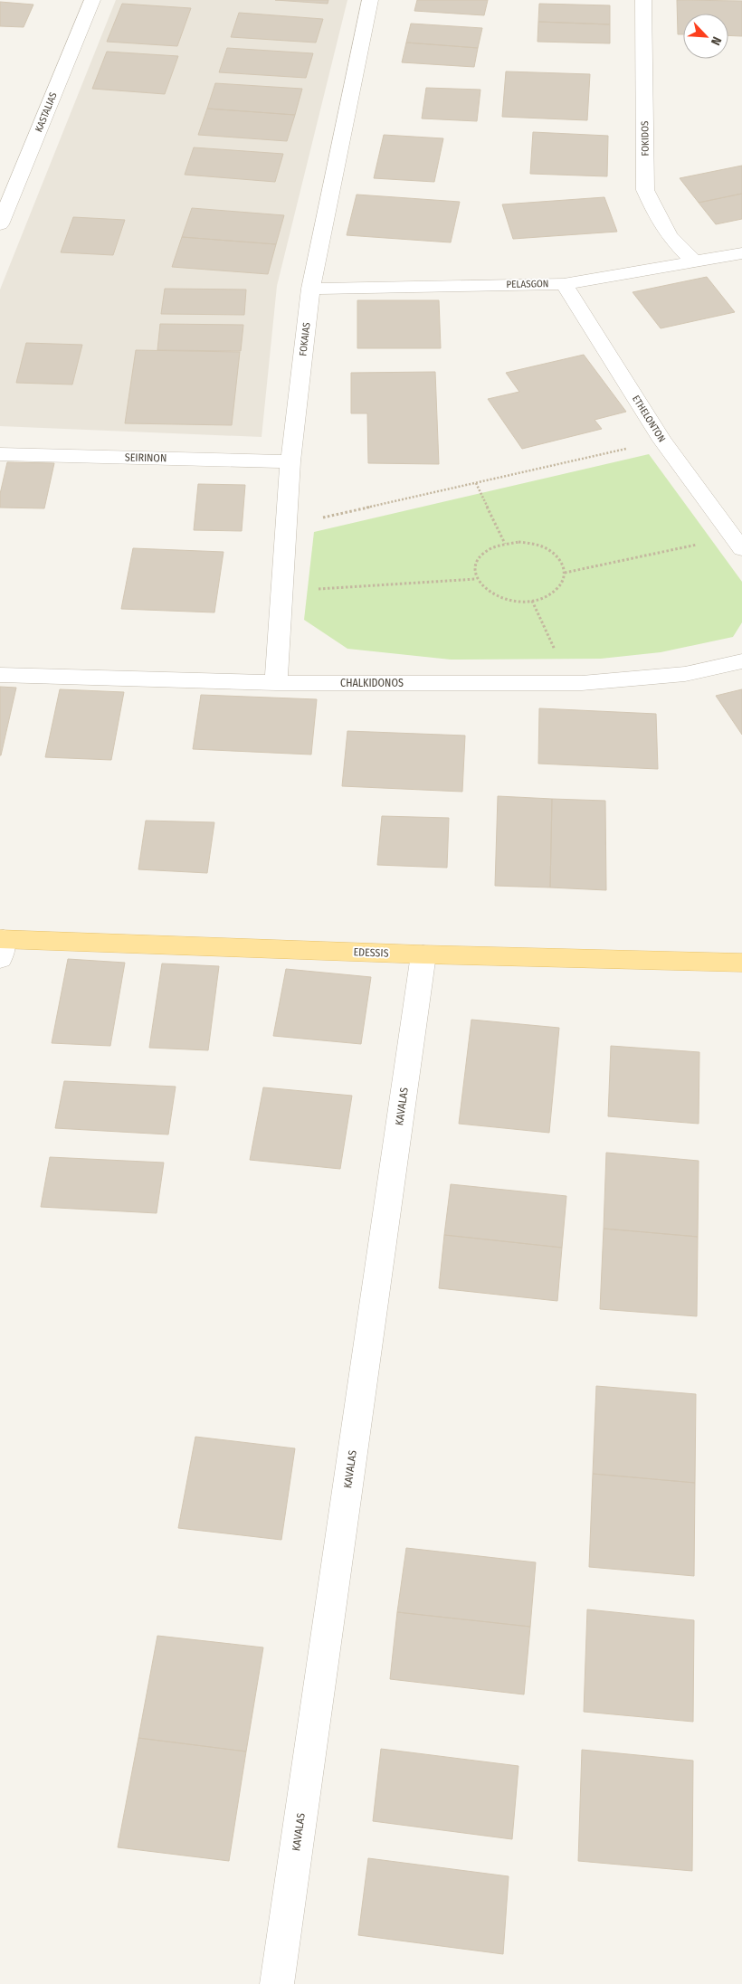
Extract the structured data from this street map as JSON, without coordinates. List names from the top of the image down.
{
  "streets": {
    "main road": ["EDESSIS"],
    "street": [
      "KASTALIAS",
      "FOKIDOS",
      "PELASGON",
      "FOKAIAS",
      "ETHELONTON",
      "SEIRINON",
      "CHALKIDONOS",
      "KAVALAS"
    ]
  },
  "crossings": [
    ["FOKIDOS", "PELASGON"],
    ["PELASGON", "FOKAIAS"],
    ["PELASGON", "ETHELONTON"],
    ["FOKAIAS", "SEIRINON"],
    ["FOKAIAS", "CHALKIDONOS"],
    ["EDESSIS", "KAVALAS"]
  ],
  "north": "bottom right"
}
